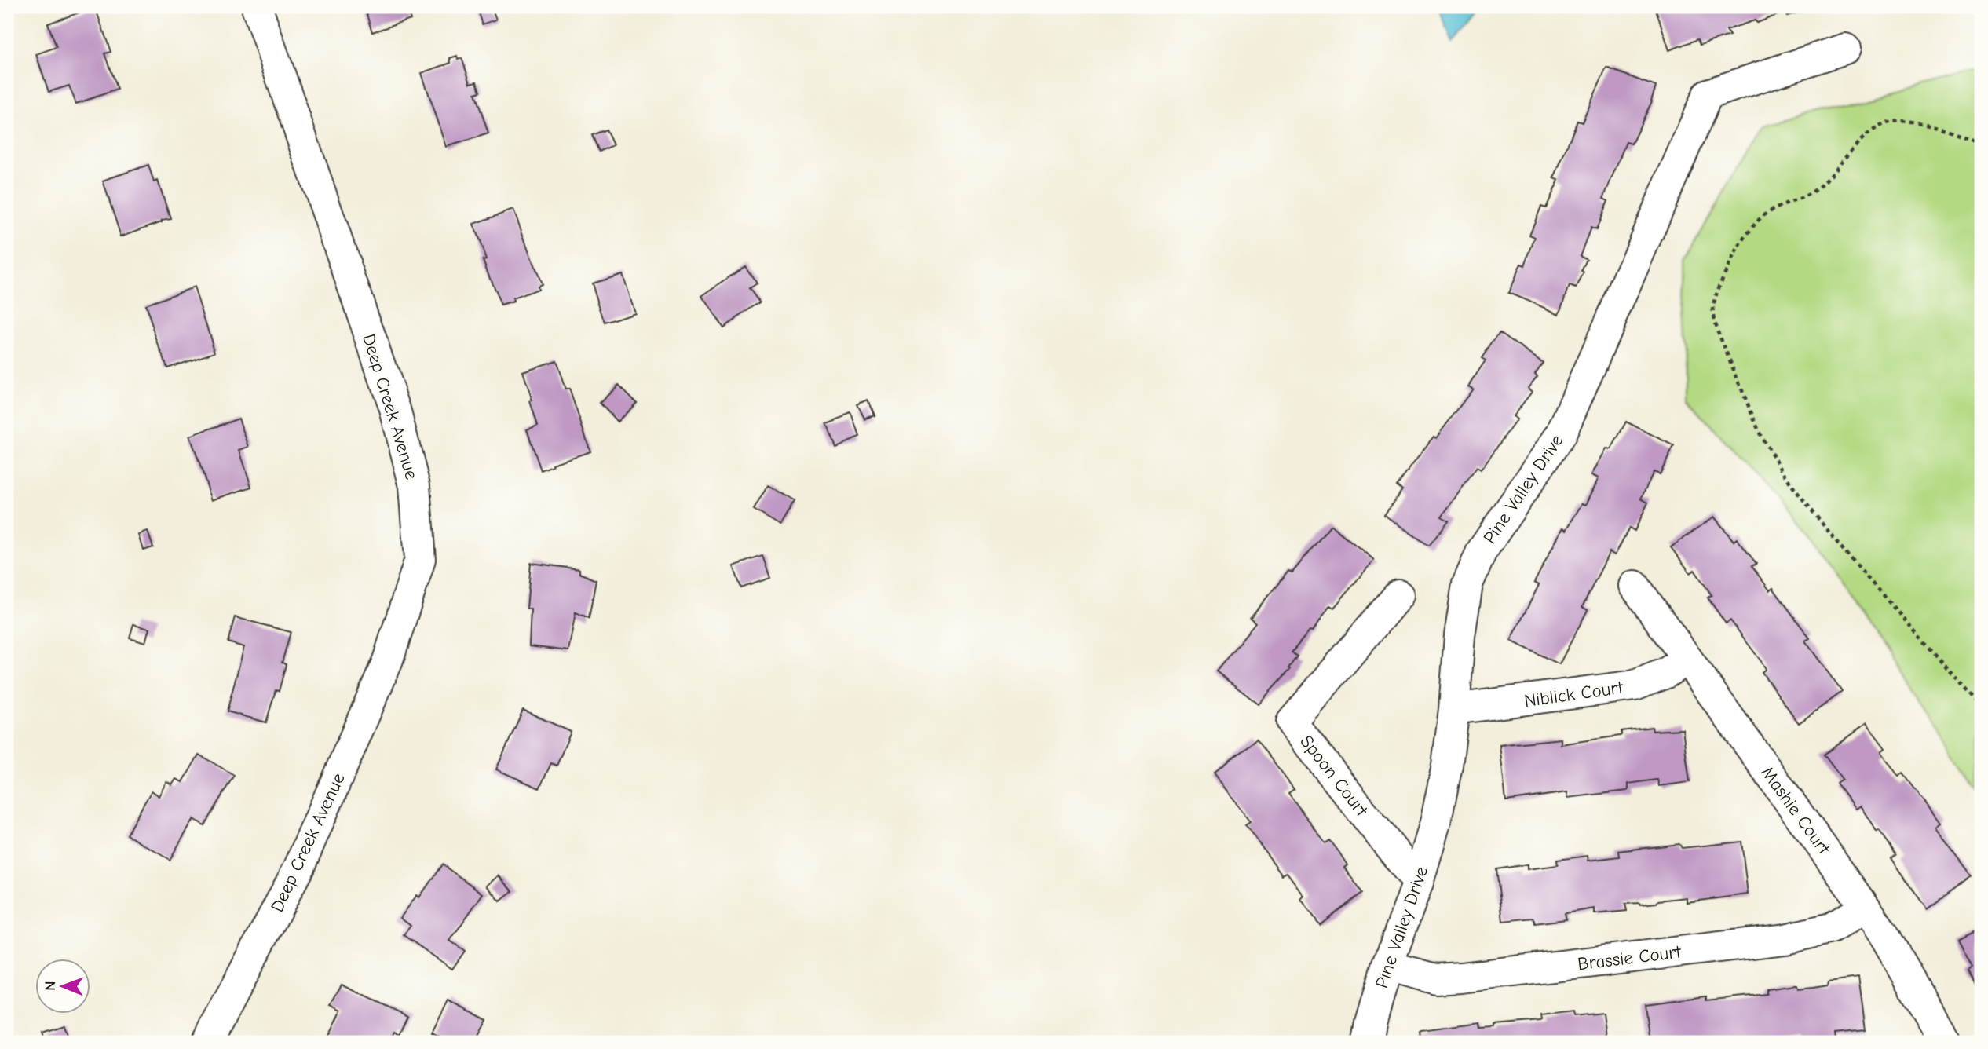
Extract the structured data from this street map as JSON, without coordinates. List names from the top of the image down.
{
  "streets": {
    "street": [
      "Deep Creek Avenue",
      "Pine Valley Drive",
      "Niblick Court",
      "Spoon Court",
      "Mashie Court",
      "Brassie Court"
    ]
  },
  "crossings": [
    ["Pine Valley Drive", "Niblick Court"],
    ["Pine Valley Drive", "Spoon Court"],
    ["Pine Valley Drive", "Brassie Court"],
    ["Niblick Court", "Mashie Court"],
    ["Mashie Court", "Brassie Court"]
  ],
  "north": "left"
}
